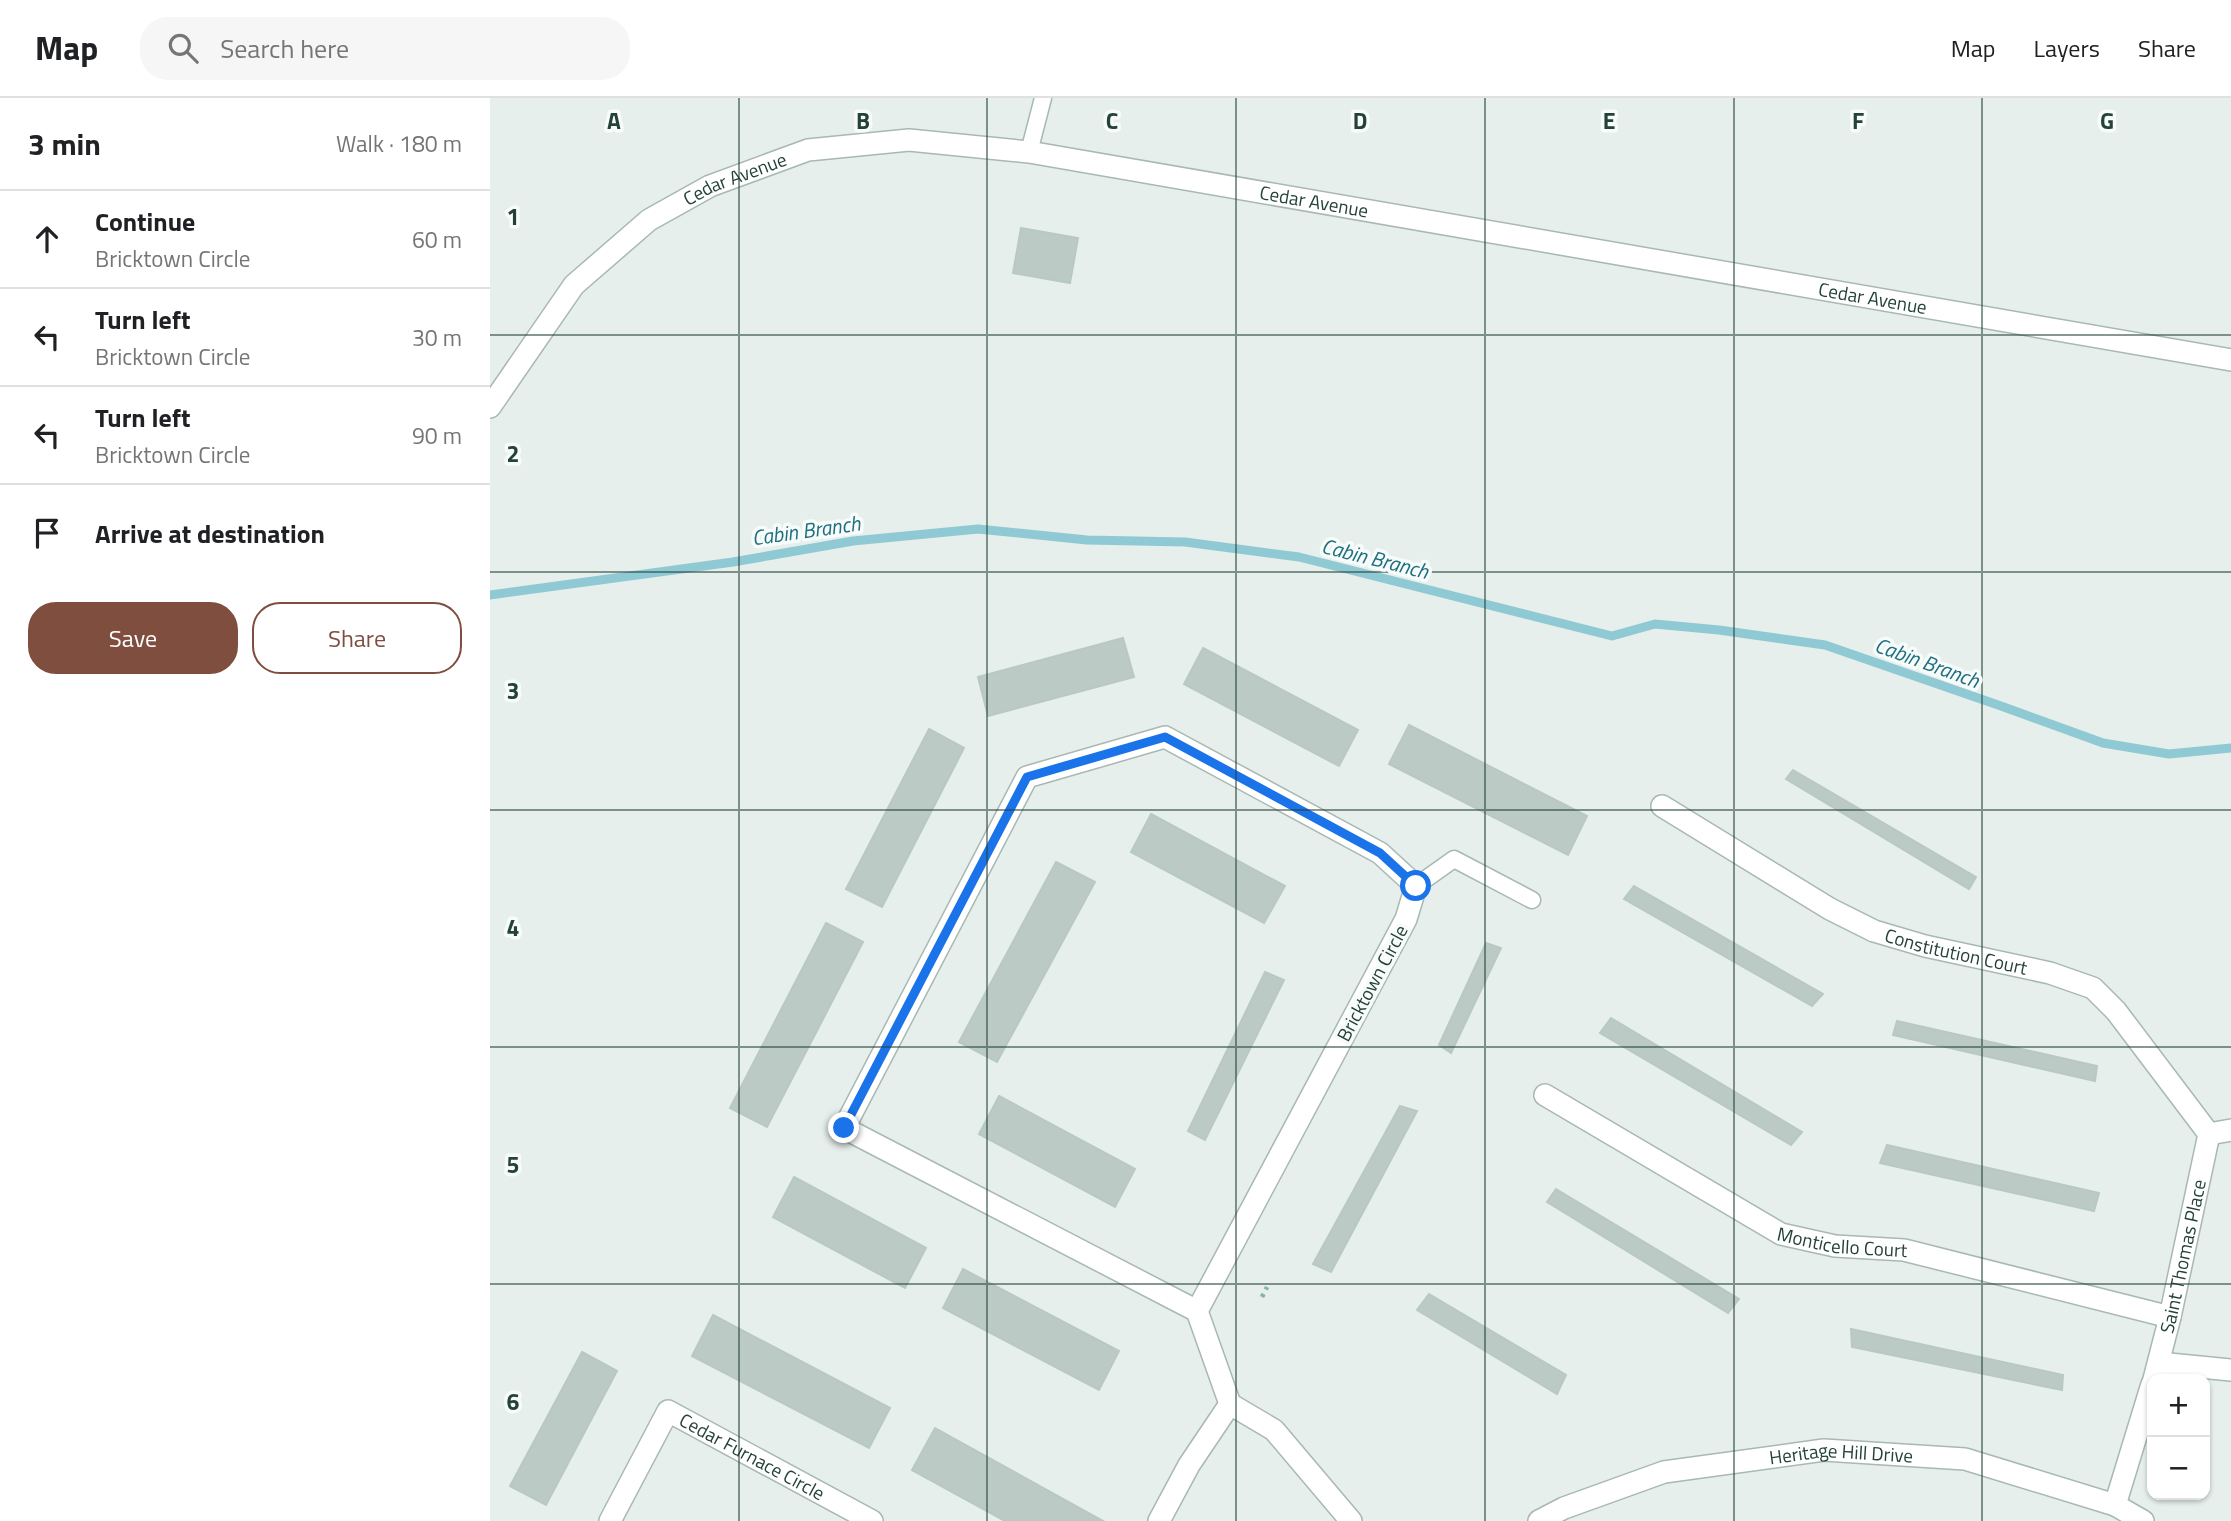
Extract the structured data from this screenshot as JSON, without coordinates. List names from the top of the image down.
{
  "streets": {
    "street": [
      "Cedar Avenue",
      "Constitution Court",
      "Bricktown Circle",
      "Monticello Court",
      "Saint Thomas Place",
      "Cedar Furnace Circle",
      "Heritage Hill Drive"
    ]
  },
  "crossings": [
    ["Constitution Court", "Saint Thomas Place"],
    ["Monticello Court", "Saint Thomas Place"]
  ],
  "water": ["Cabin Branch"],
  "page": {
    "header": "Map",
    "search": "Search here",
    "nav": ["Map", "Layers", "Share"],
    "heading": ["3 min", "Walk · 180 m"],
    "list": [
      ["Continue", "Bricktown Circle", "60 m"],
      ["Turn left", "Bricktown Circle", "30 m"],
      ["Turn left", "Bricktown Circle", "90 m"],
      "Arrive at destination"
    ],
    "buttons": ["Save", "Share"],
    "map_buttons": ["+", "−"]
  },
  "grid": {
    "columns": [
      "A",
      "B",
      "C",
      "D",
      "E",
      "F",
      "G"
    ],
    "rows": [
      "1",
      "2",
      "3",
      "4",
      "5",
      "6"
    ]
  }
}
